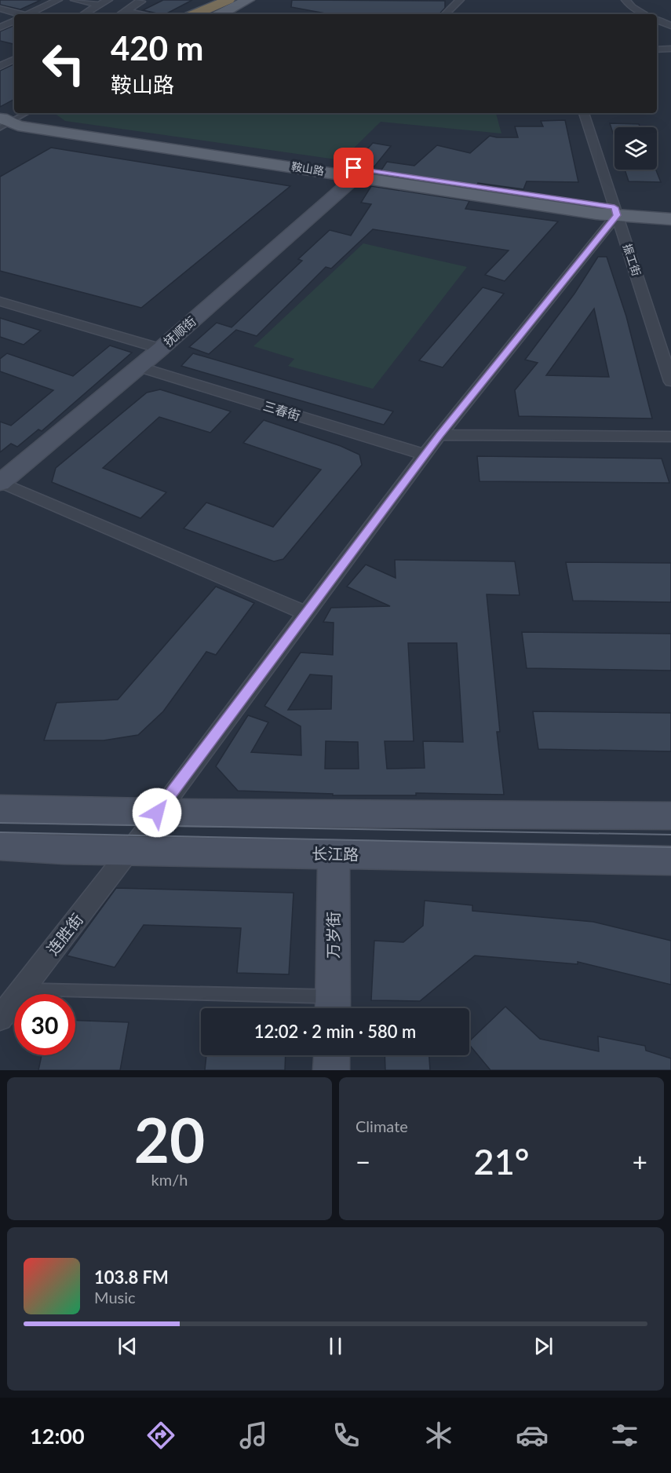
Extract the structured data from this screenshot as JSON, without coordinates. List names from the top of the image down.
{
  "streets": {
    "main road": [
      "鞍山路",
      "抚顺街",
      "长江路",
      "万岁街"
    ],
    "street": ["振工街", "三春街", "连胜街"]
  },
  "crossings": [
    ["鞍山路", "振工街"],
    ["鞍山路", "抚顺街"],
    ["抚顺街", "三春街"],
    ["长江路", "连胜街"],
    ["长江路", "万岁街"]
  ],
  "page": {
    "turn": ["420 m", "鞍山路"],
    "limit": "30",
    "trip": "12:02 · 2 min · 580 m",
    "tile": [
      ["20", "km/h"],
      "Climate"
    ],
    "heat": ["−", "21°", "+"],
    "song": ["103.8 FM", "Music"],
    "tabs": "12:00"
  }
}
